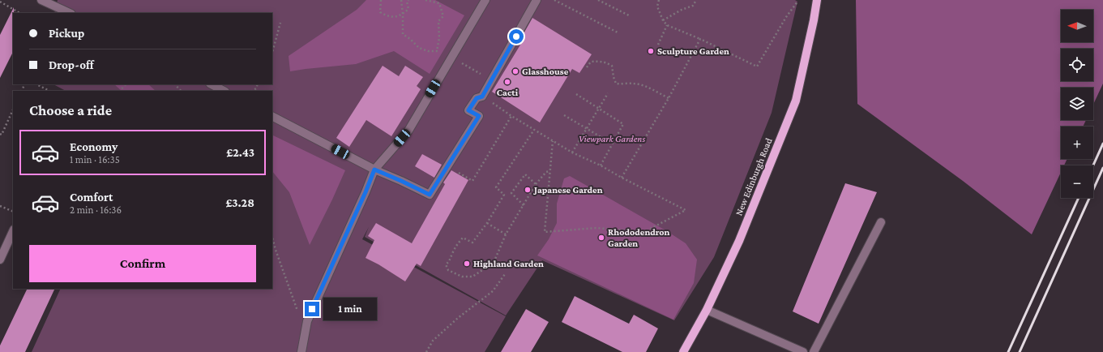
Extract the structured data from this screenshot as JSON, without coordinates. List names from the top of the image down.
{
  "streets": {
    "main road": ["New Edinburgh Road"]
  },
  "parks": ["Viewpark Gardens"],
  "places": [
    "Sculpture Garden",
    "Glasshouse",
    "Cacti",
    "Japanese Garden",
    "Rhododendron Garden",
    "Highland Garden"
  ],
  "north": "left",
  "page": {
    "map_buttons": ["+", "−"],
    "banner": ["Pickup", "Drop-off"],
    "heading": "Choose a ride",
    "list": [
      {
        "name": "Economy",
        "note": "1 min · 16:35",
        "value": "£2.43"
      },
      {
        "name": "Comfort",
        "note": "2 min · 16:36",
        "value": "£3.28"
      }
    ],
    "buttons": "Confirm",
    "bubble": "1 min"
  }
}
